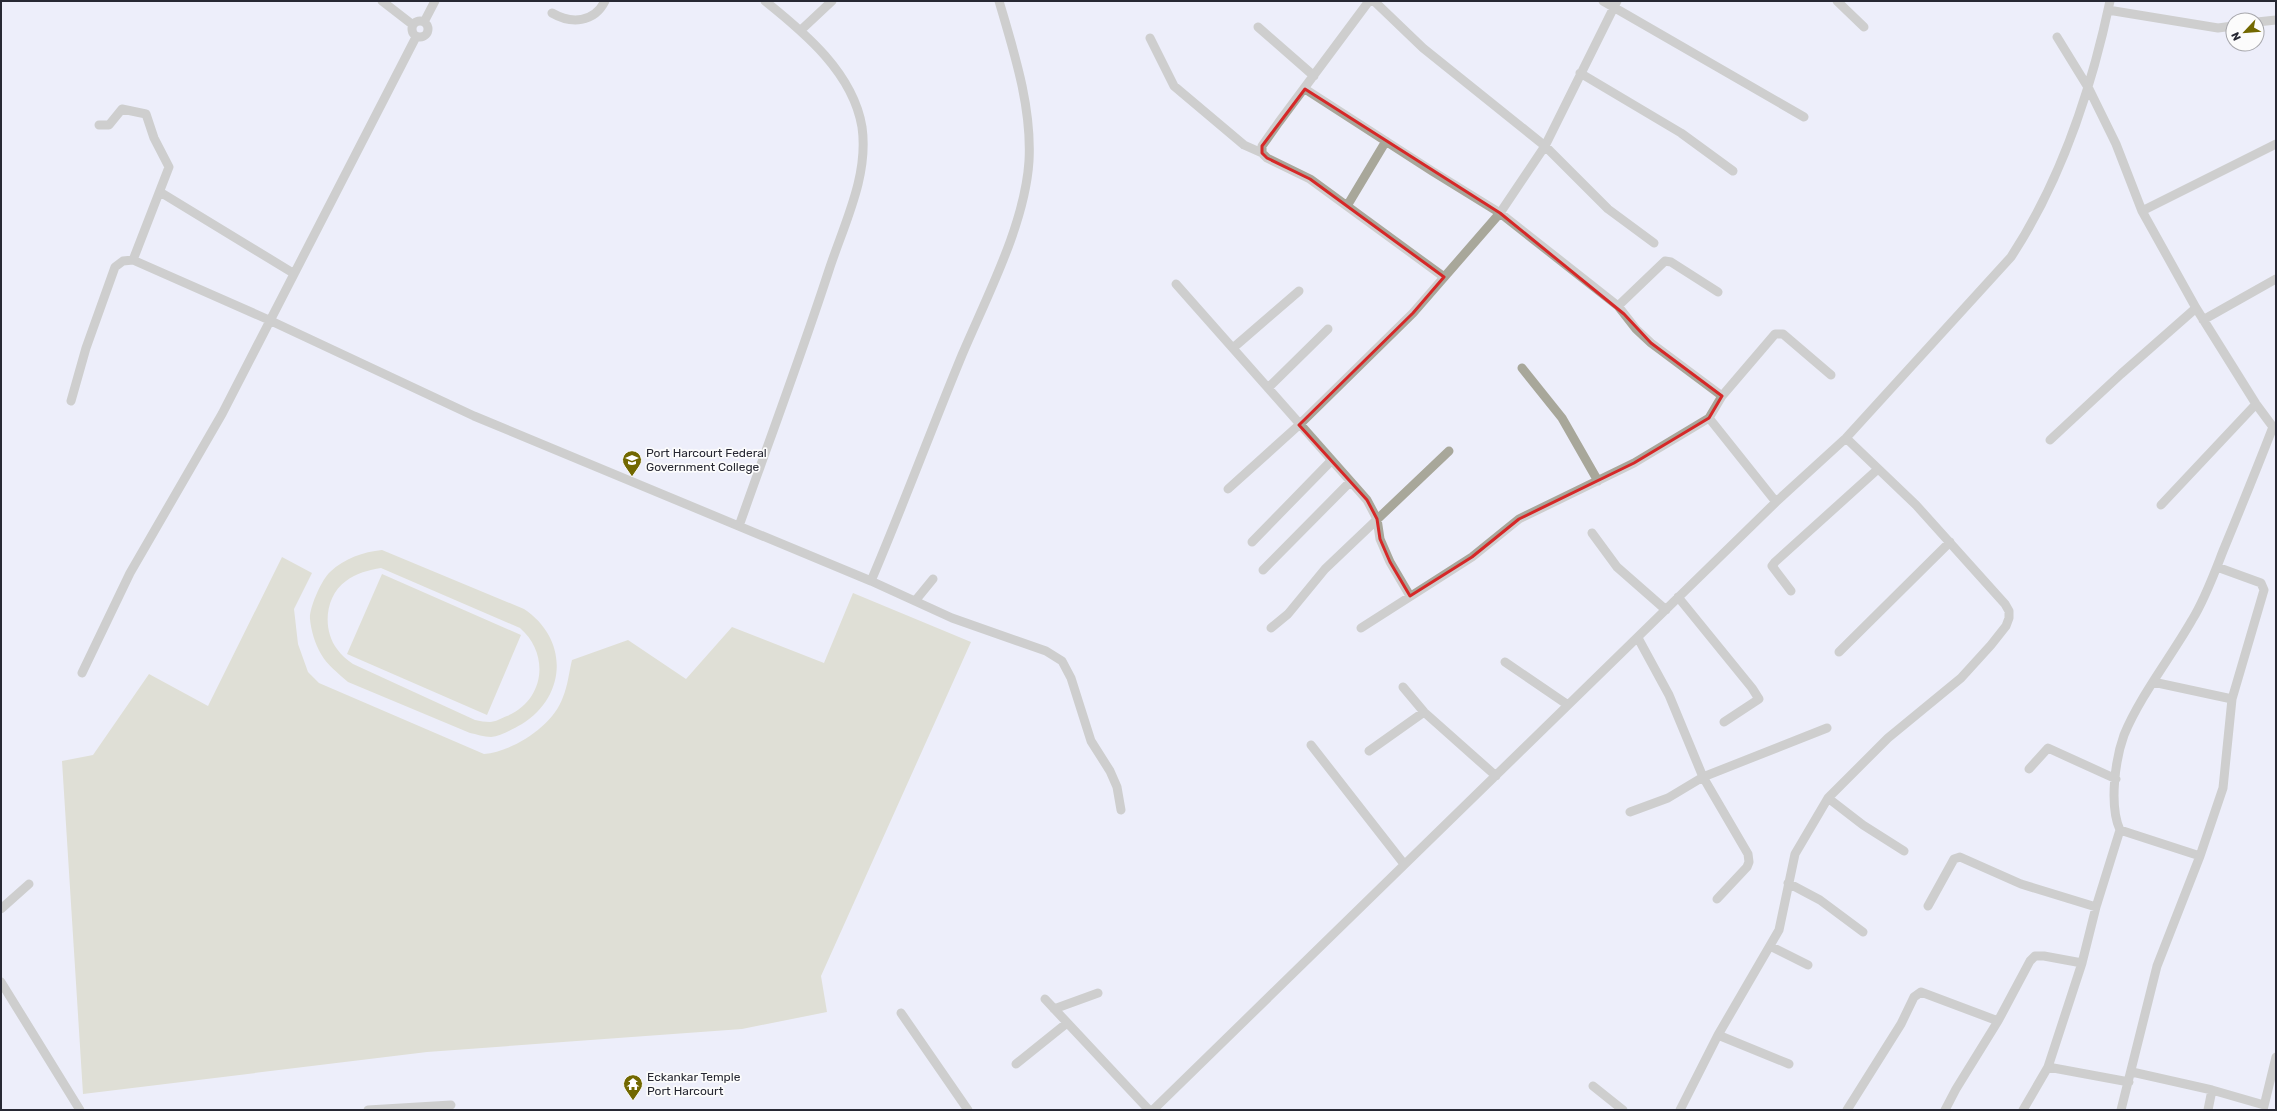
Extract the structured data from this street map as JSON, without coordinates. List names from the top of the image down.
{
  "places": {
    "school or university": ["Port Harcourt Federal Government College"],
    "temple": ["Eckankar Temple Port Harcourt"]
  },
  "north": "bottom left"
}
